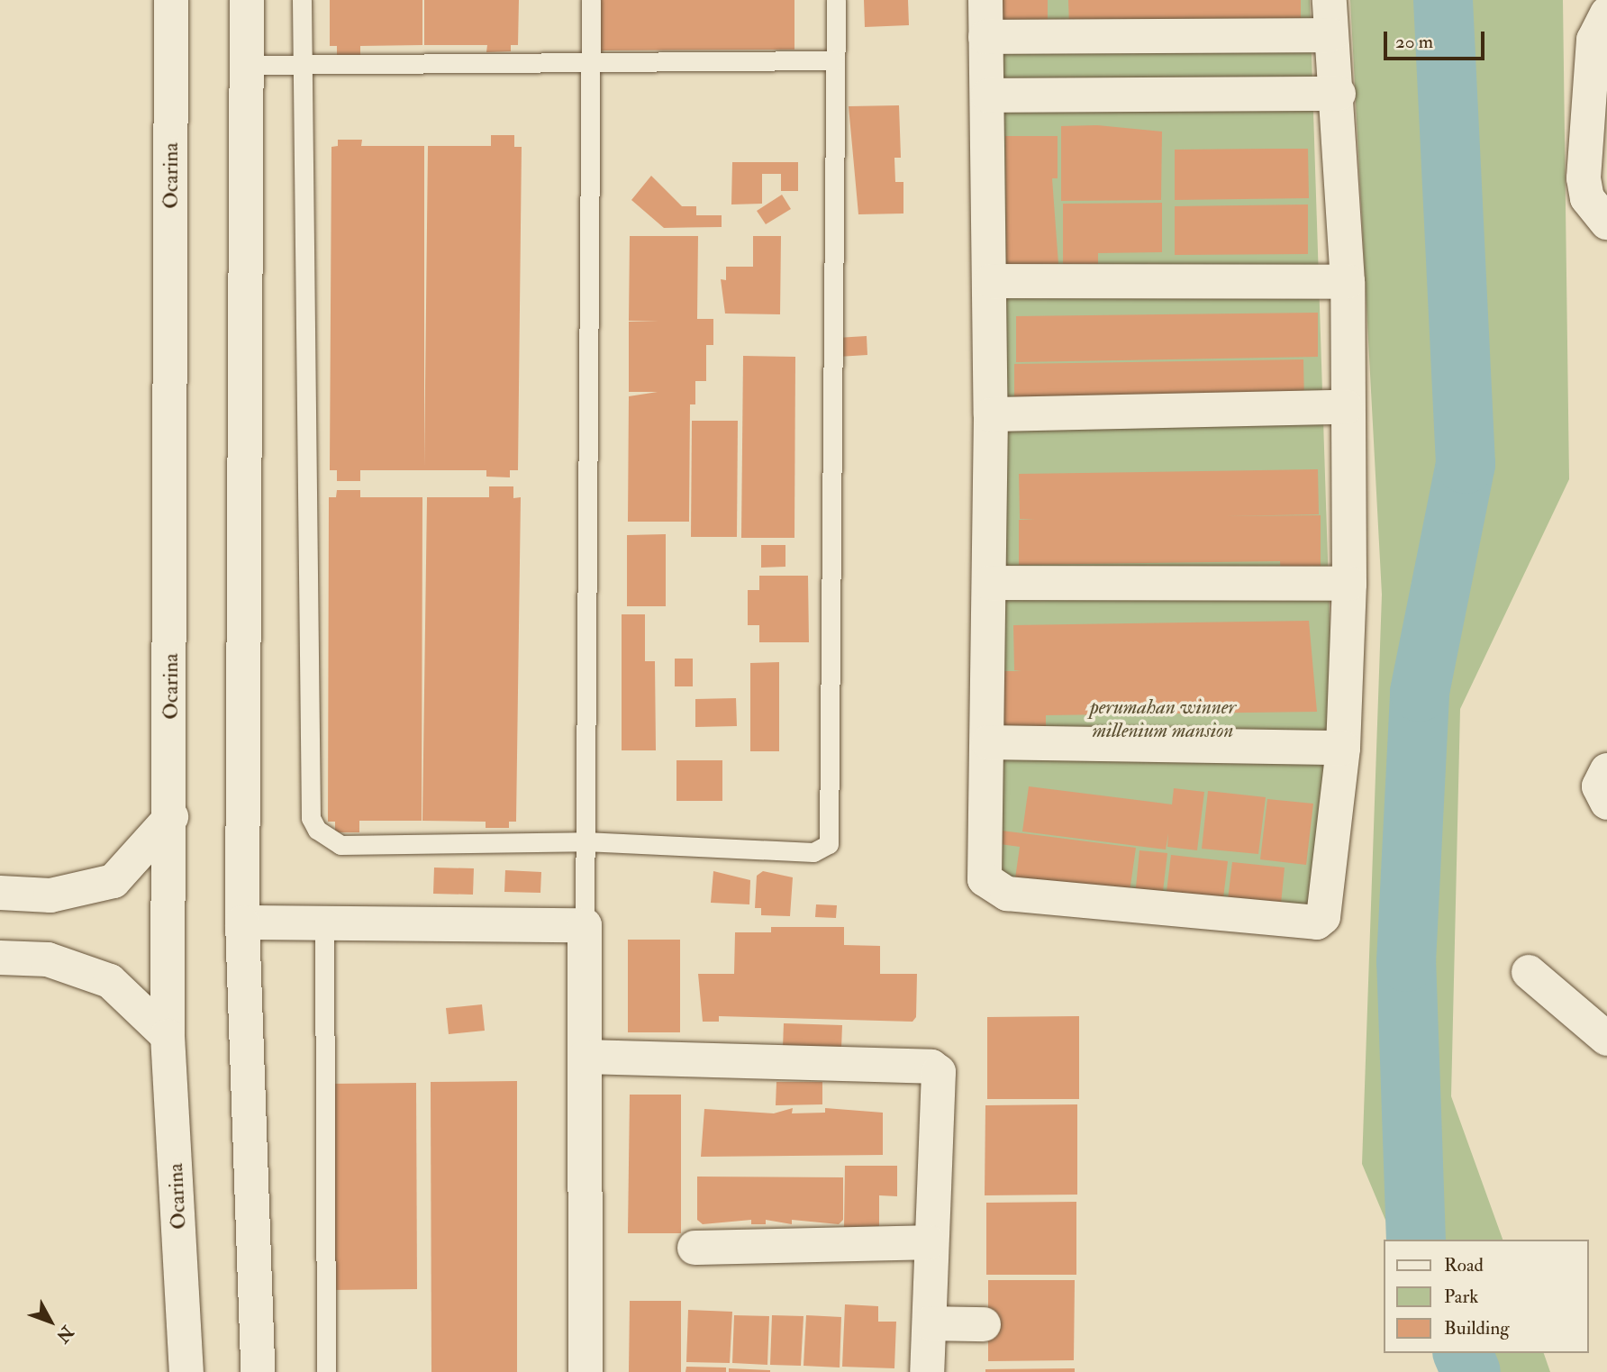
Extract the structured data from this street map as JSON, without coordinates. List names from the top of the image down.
{
  "streets": {
    "street": ["Ocarina"]
  },
  "parks": ["perumahan winner millenium mansion"],
  "legend": ["Road", "Park", "Building"],
  "scale_bar": "20 m",
  "north": "bottom right"
}
